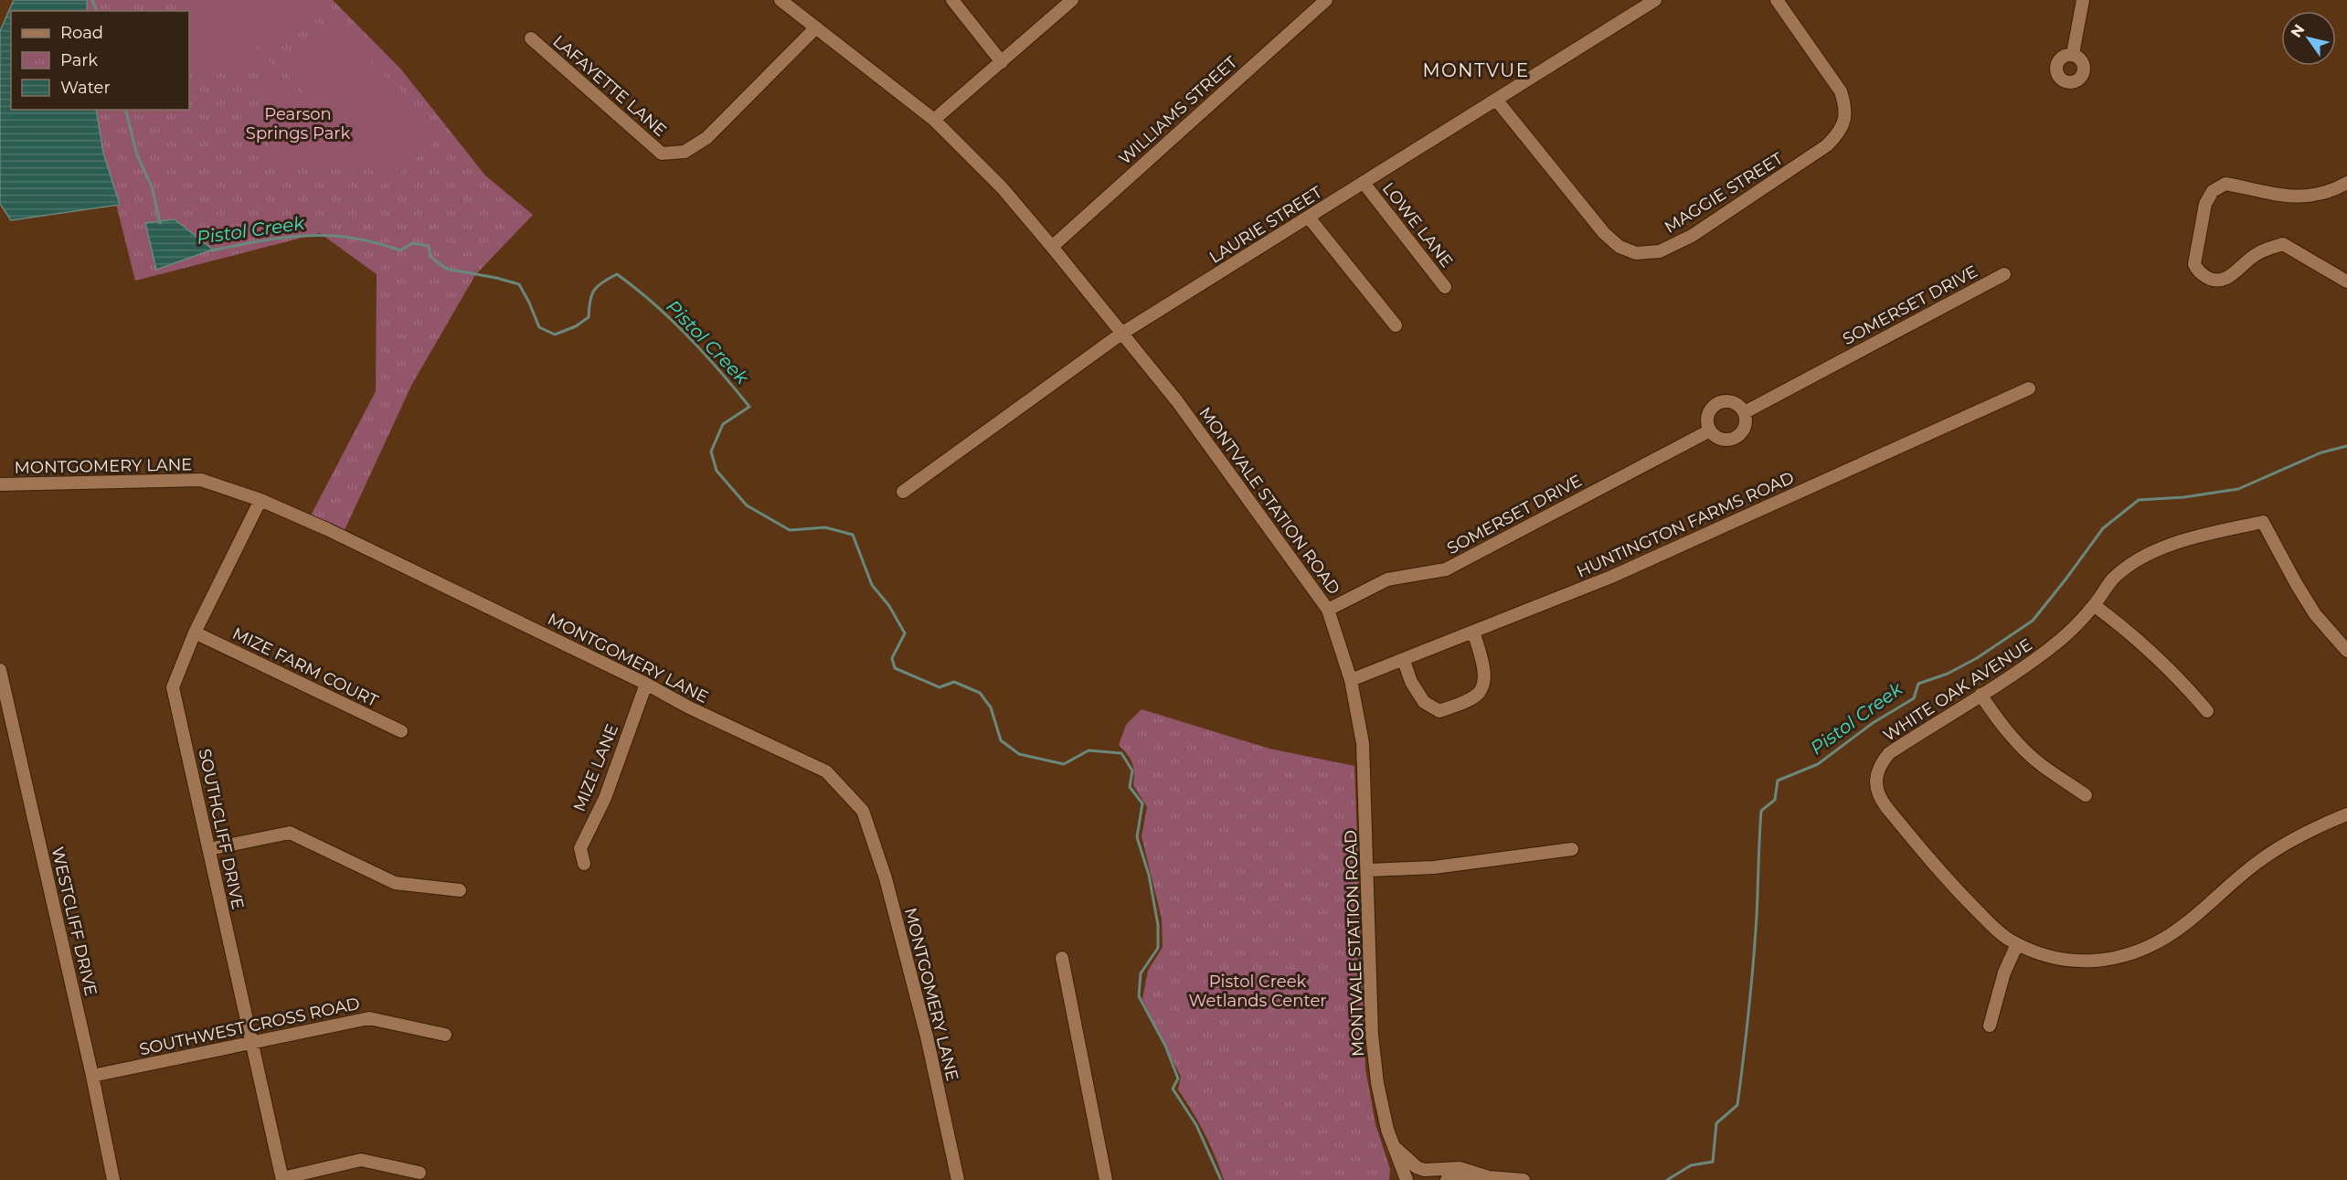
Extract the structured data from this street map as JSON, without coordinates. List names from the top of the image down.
{
  "streets": {
    "street": [
      "LAFAYETTE LANE",
      "WILLIAMS STREET",
      "MAGGIE STREET",
      "LAURIE STREET",
      "LOWE LANE",
      "SOMERSET DRIVE",
      "MONTGOMERY LANE",
      "MONTVALE STATION ROAD",
      "HUNTINGTON FARMS ROAD",
      "MIZE FARM COURT",
      "WHITE OAK AVENUE",
      "MIZE LANE",
      "SOUTHCLIFF DRIVE",
      "WESTCLIFF DRIVE",
      "SOUTHWEST CROSS ROAD"
    ]
  },
  "crossings": [
    ["LAFAYETTE LANE", "MONTVALE STATION ROAD"],
    ["WILLIAMS STREET", "MONTVALE STATION ROAD"],
    ["MAGGIE STREET", "LAURIE STREET"],
    ["LAURIE STREET", "LOWE LANE"],
    ["LAURIE STREET", "MONTVALE STATION ROAD"],
    ["SOMERSET DRIVE", "MONTVALE STATION ROAD"],
    ["MONTGOMERY LANE", "MIZE LANE"],
    ["MONTGOMERY LANE", "SOUTHCLIFF DRIVE"],
    ["MONTVALE STATION ROAD", "HUNTINGTON FARMS ROAD"],
    ["MIZE FARM COURT", "SOUTHCLIFF DRIVE"],
    ["SOUTHCLIFF DRIVE", "SOUTHWEST CROSS ROAD"],
    ["WESTCLIFF DRIVE", "SOUTHWEST CROSS ROAD"]
  ],
  "districts": ["MONTVUE"],
  "water": ["Pistol Creek"],
  "parks": ["Pearson Springs Park", "Pistol Creek Wetlands Center"],
  "legend": ["Road", "Park", "Water"],
  "north": "top left"
}
